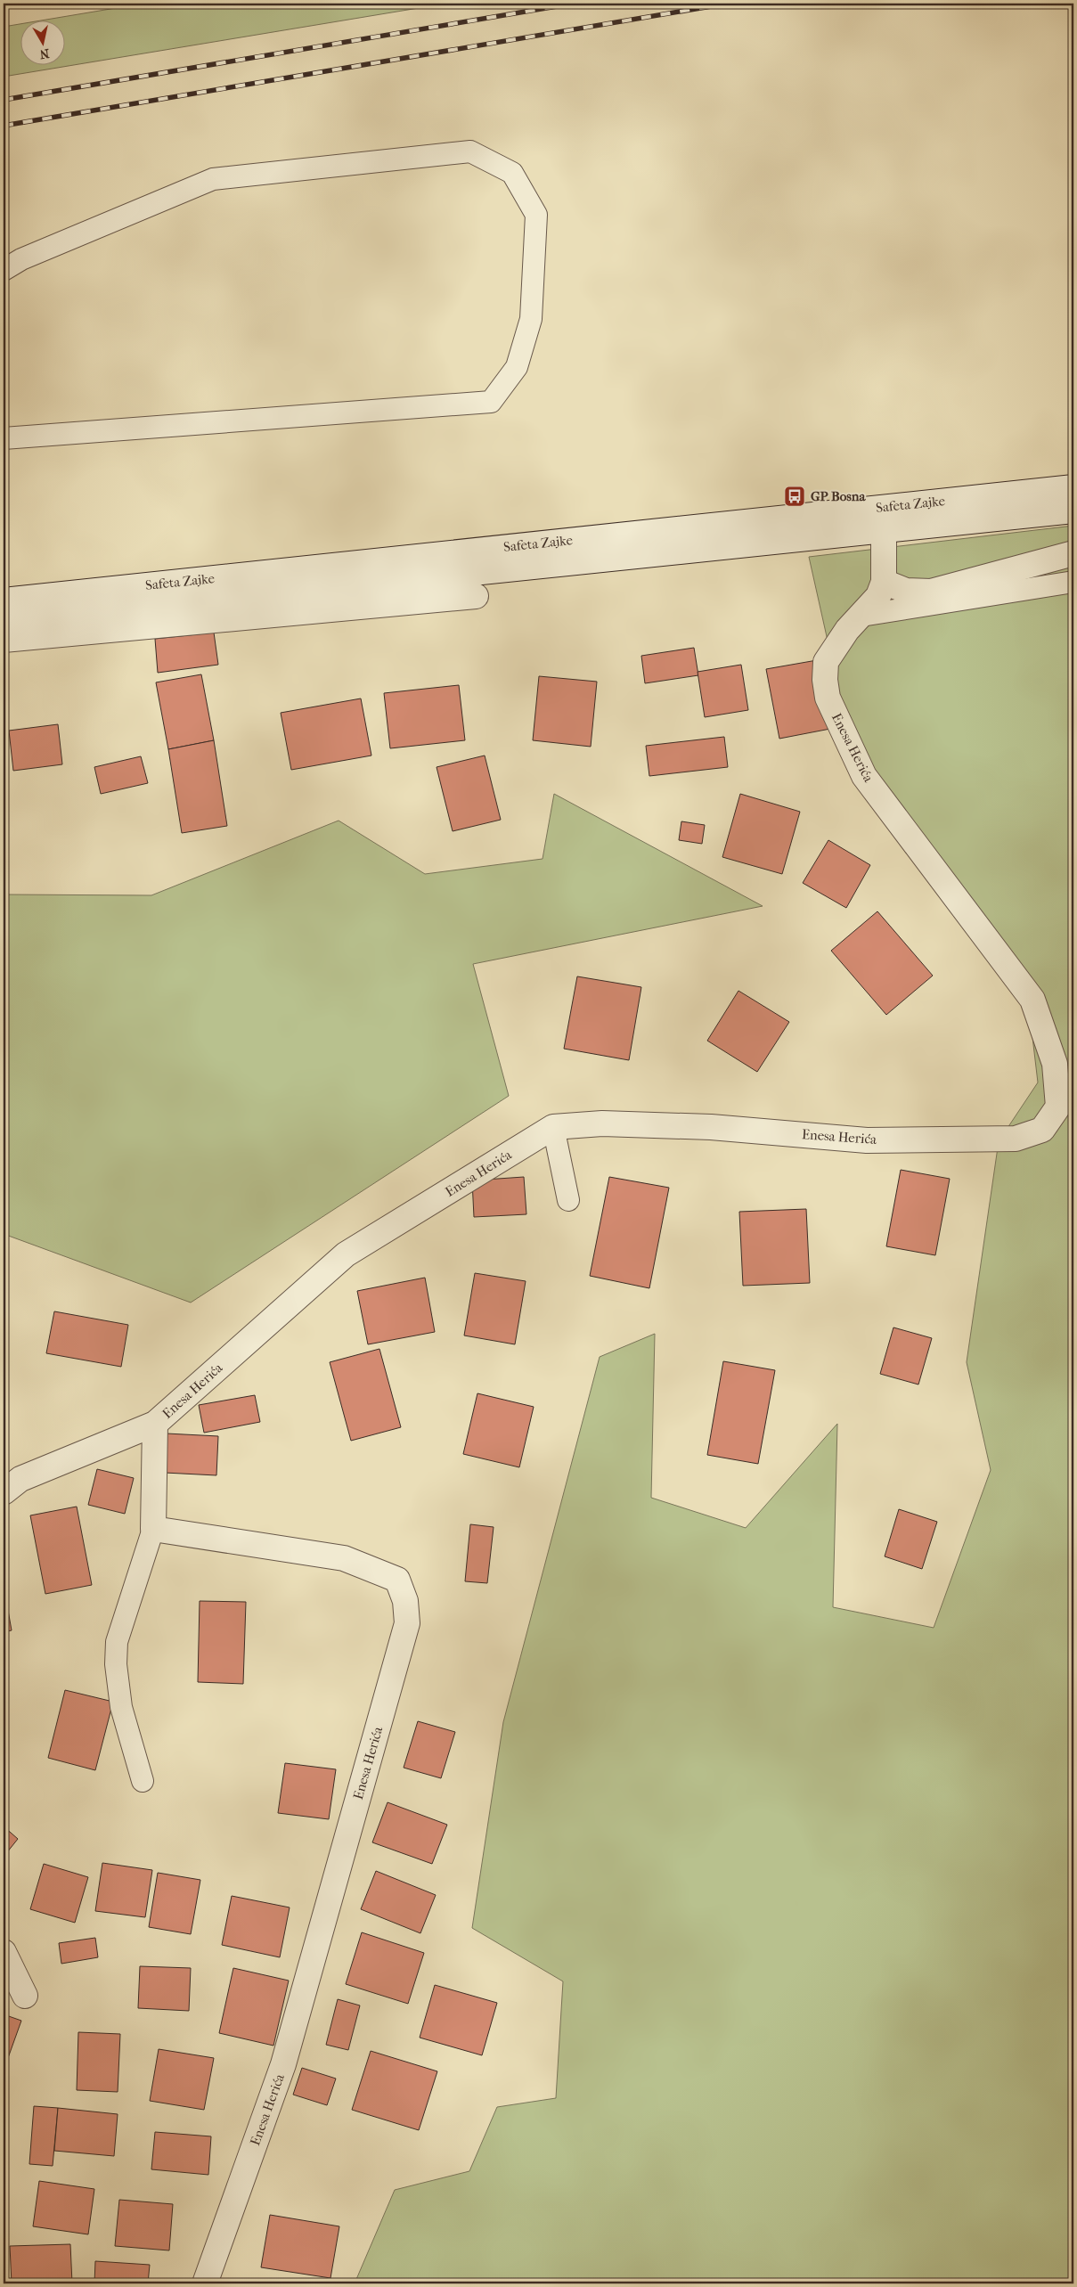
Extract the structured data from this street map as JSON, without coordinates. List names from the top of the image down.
{
  "streets": {
    "street": ["Safeta Zajke", "Enesa Herića"]
  },
  "places": {
    "bus stop": ["GP Bosna"]
  },
  "north": "bottom"
}
